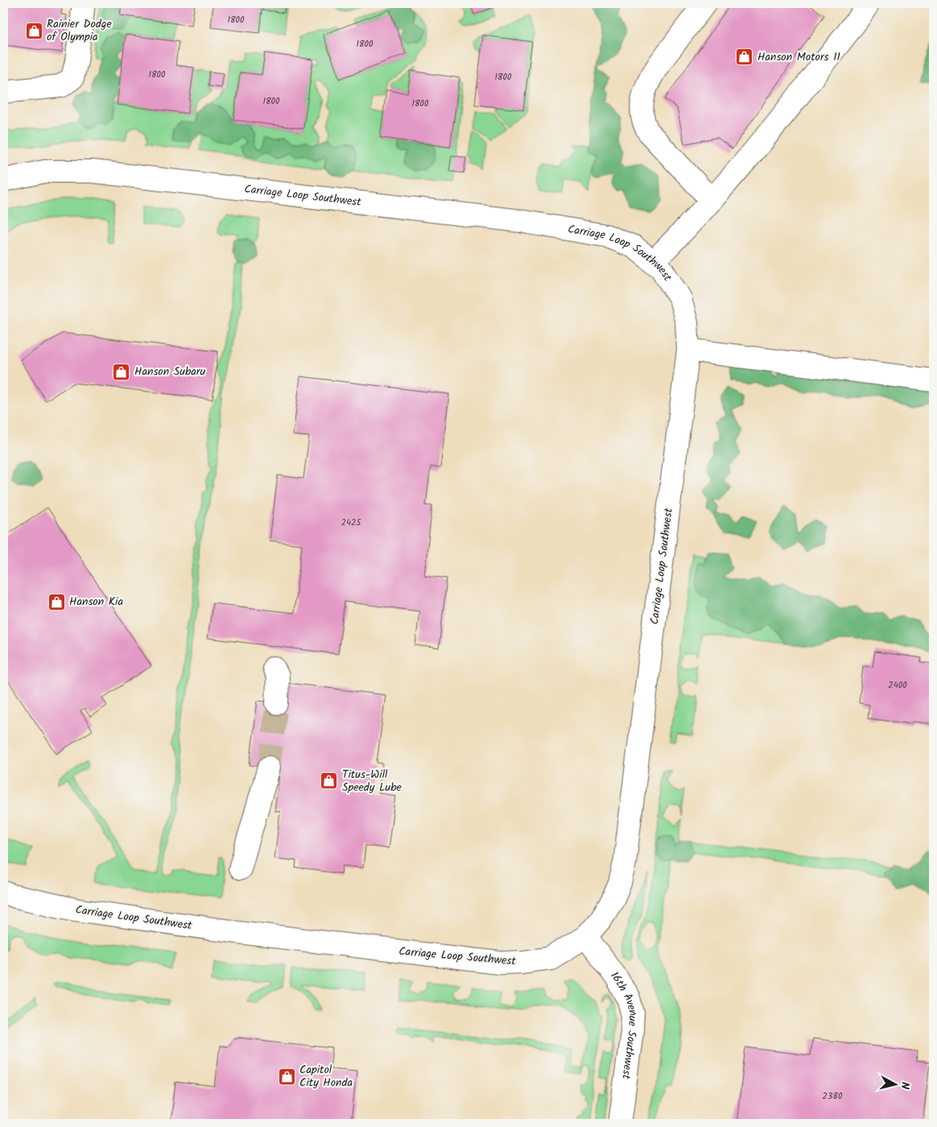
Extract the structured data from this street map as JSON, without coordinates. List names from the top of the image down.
{
  "streets": {
    "street": ["Carriage Loop Southwest", "16th Avenue Southwest"]
  },
  "crossings": [
    ["Carriage Loop Southwest", "16th Avenue Southwest"]
  ],
  "places": {
    "shop": [
      "Rainier Dodge of Olympia",
      "Hanson Motors II",
      "Hanson Subaru",
      "Hanson Kia",
      "Titus-Will Speedy Lube",
      "Capitol City Honda"
    ]
  },
  "house_numbers": [
    "1800",
    "1800",
    "1800",
    "1800",
    "1800",
    "1800",
    "2425",
    "2400",
    "2380"
  ],
  "north": "right"
}
